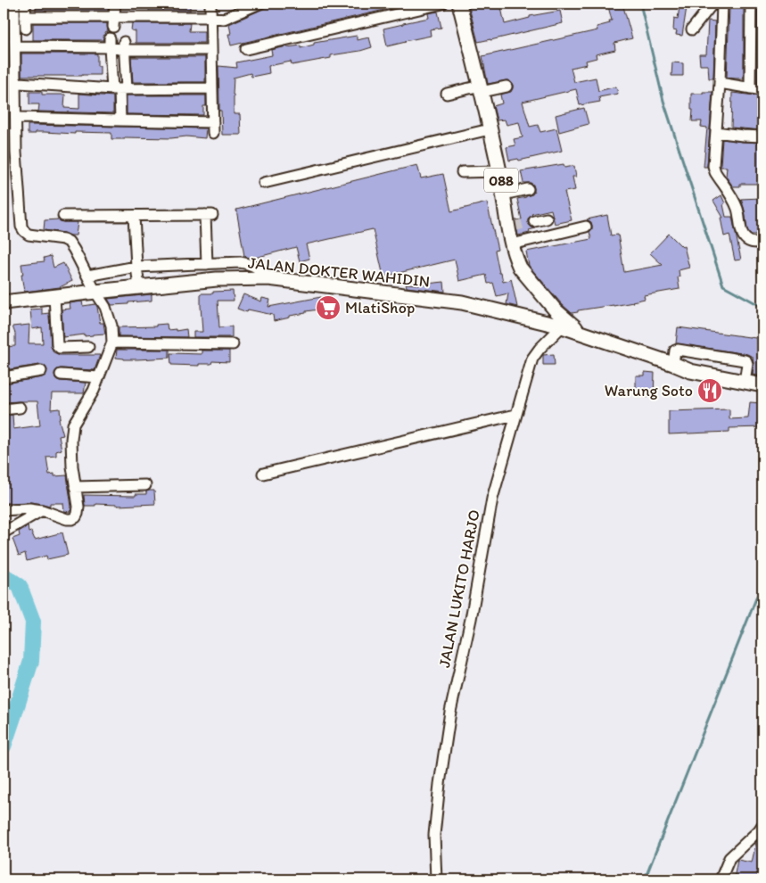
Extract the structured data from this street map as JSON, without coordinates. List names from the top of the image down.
{
  "streets": {
    "main road": ["088", "JALAN DOKTER WAHIDIN"],
    "street": ["JALAN LUKITO HARJO"]
  },
  "crossings": [
    ["088", "JALAN DOKTER WAHIDIN"],
    ["088", "JALAN LUKITO HARJO"],
    ["JALAN DOKTER WAHIDIN", "JALAN LUKITO HARJO"]
  ],
  "places": {
    "supermarket": ["MlatiShop"],
    "restaurant": ["Warung Soto"]
  }
}
